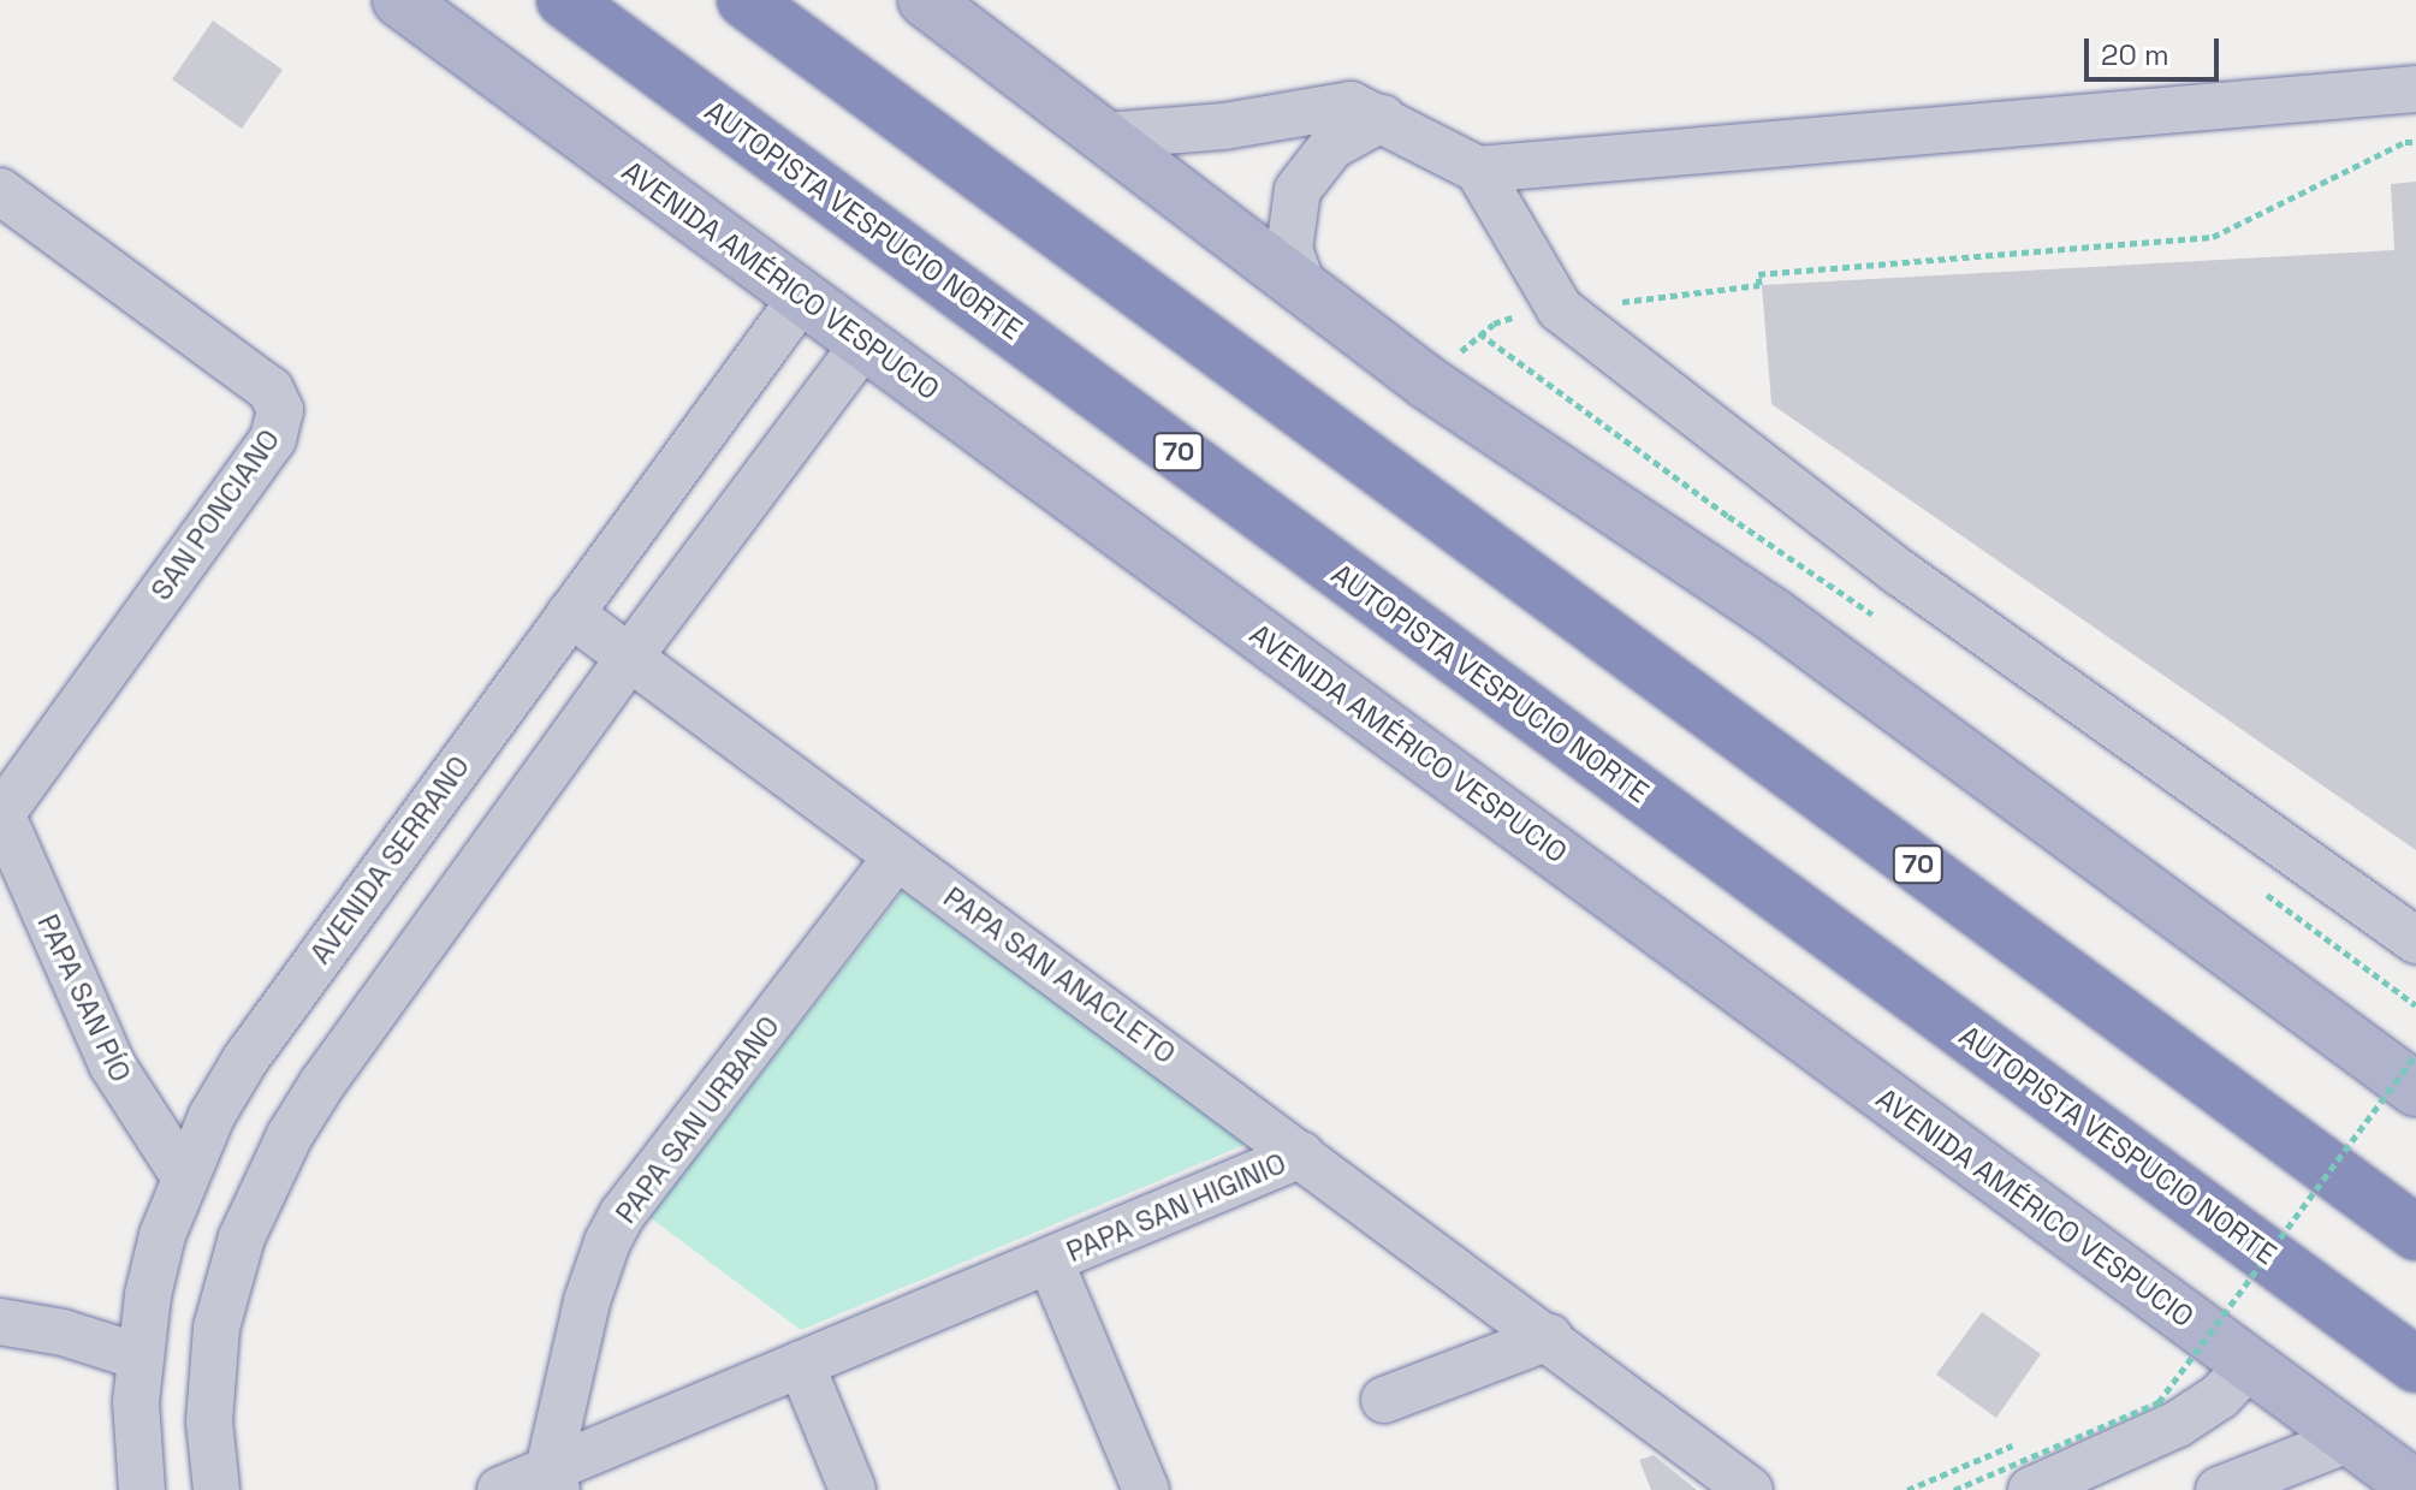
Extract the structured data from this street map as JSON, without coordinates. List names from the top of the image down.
{
  "streets": {
    "highway": ["AUTOPISTA VESPUCIO NORTE", "70"],
    "main road": ["AVENIDA AMÉRICO VESPUCIO"],
    "street": [
      "SAN PONCIANO",
      "AVENIDA SERRANO",
      "PAPA SAN ANACLETO",
      "PAPA SAN PÍO",
      "PAPA SAN URBANO",
      "PAPA SAN HIGINIO"
    ]
  },
  "crossings": [
    ["AVENIDA AMÉRICO VESPUCIO", "AVENIDA SERRANO"],
    ["SAN PONCIANO", "PAPA SAN PÍO"],
    ["AVENIDA SERRANO", "PAPA SAN ANACLETO"],
    ["AVENIDA SERRANO", "PAPA SAN PÍO"],
    ["PAPA SAN ANACLETO", "PAPA SAN URBANO"],
    ["PAPA SAN ANACLETO", "PAPA SAN HIGINIO"],
    ["PAPA SAN URBANO", "PAPA SAN HIGINIO"]
  ],
  "scale_bar": "20 m"
}
